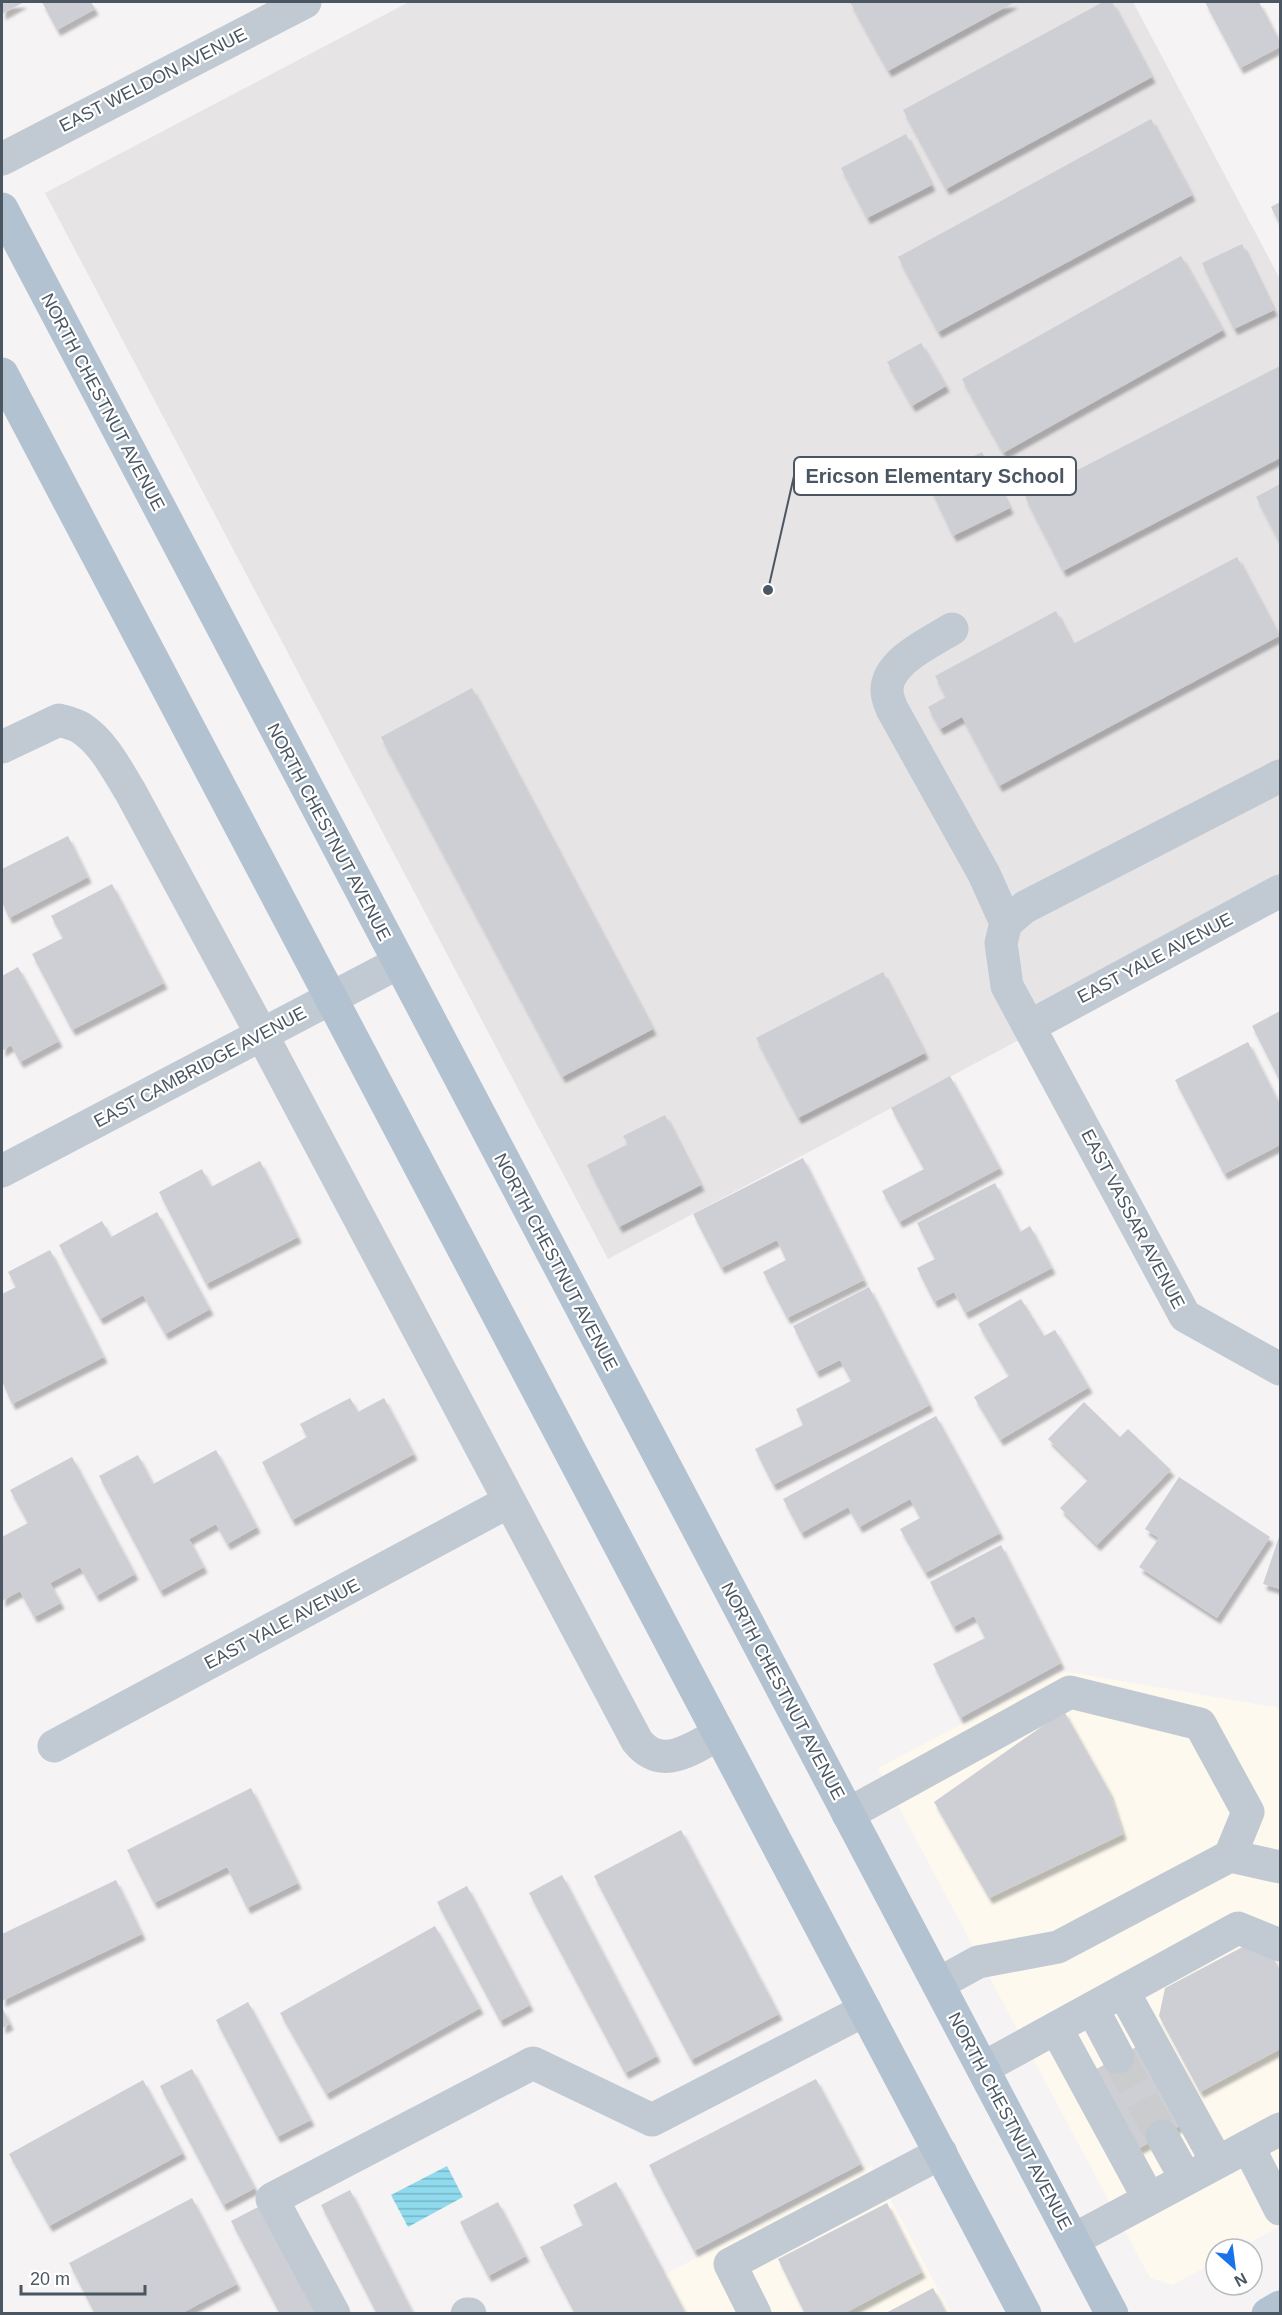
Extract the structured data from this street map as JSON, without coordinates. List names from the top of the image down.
{
  "streets": {
    "main road": ["NORTH CHESTNUT AVENUE"],
    "street": [
      "EAST WELDON AVENUE",
      "EAST YALE AVENUE",
      "EAST CAMBRIDGE AVENUE",
      "EAST VASSAR AVENUE"
    ]
  },
  "crossings": [
    ["NORTH CHESTNUT AVENUE", "EAST CAMBRIDGE AVENUE"],
    ["EAST YALE AVENUE", "EAST VASSAR AVENUE"]
  ],
  "places": ["Ericson Elementary School"],
  "scale_bar": "20 m",
  "north": "bottom right"
}
